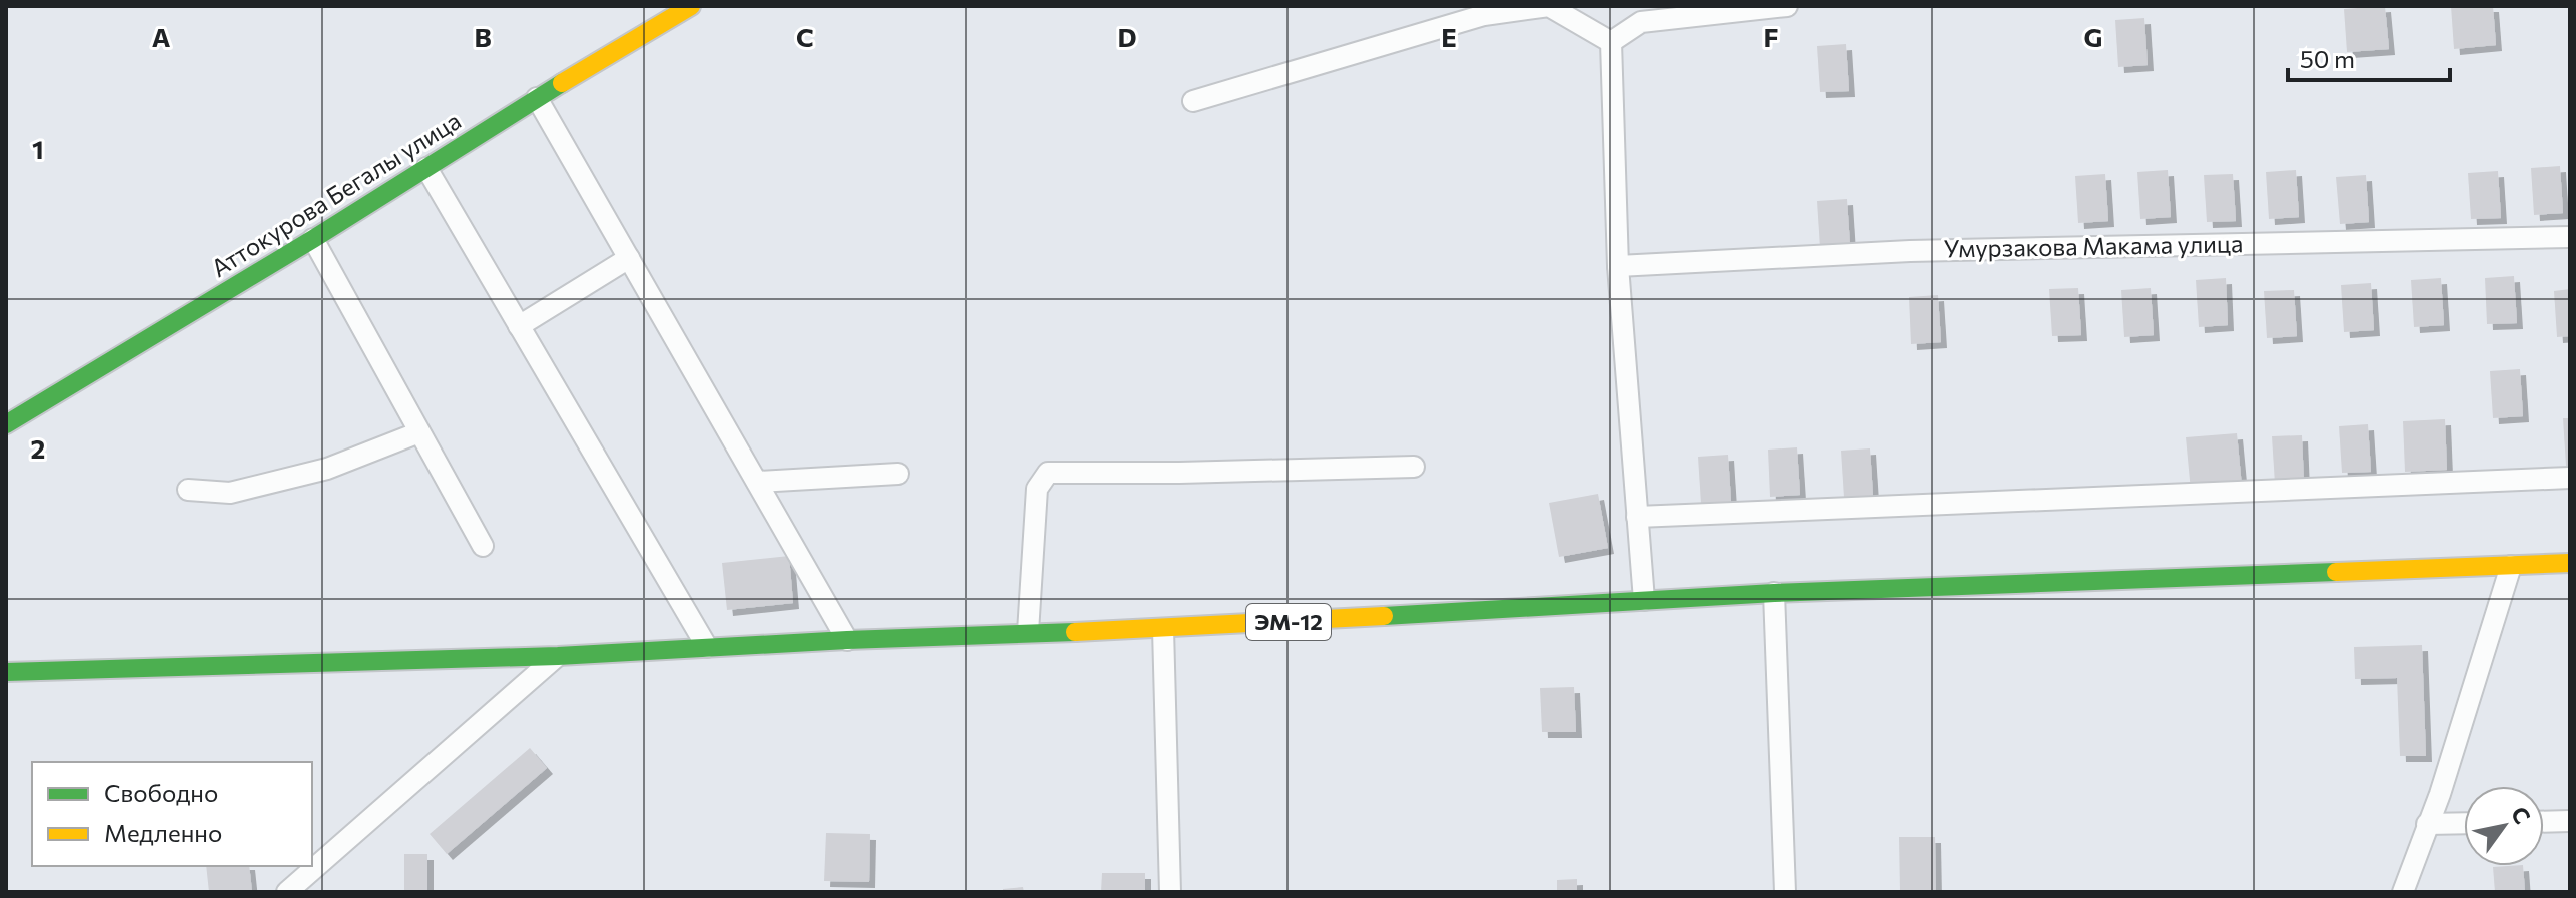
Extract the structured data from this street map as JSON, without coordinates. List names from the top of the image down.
{
  "streets": {
    "main road": ["Аттокурова Бегалы улица", "ЭМ-12"],
    "street": ["Умурзакова Макама улица"]
  },
  "legend": ["Свободно", "Медленно"],
  "scale_bar": "50 m",
  "north": "top right",
  "grid": {
    "columns": [
      "A",
      "B",
      "C",
      "D",
      "E",
      "F",
      "G"
    ],
    "rows": ["1", "2"]
  }
}
